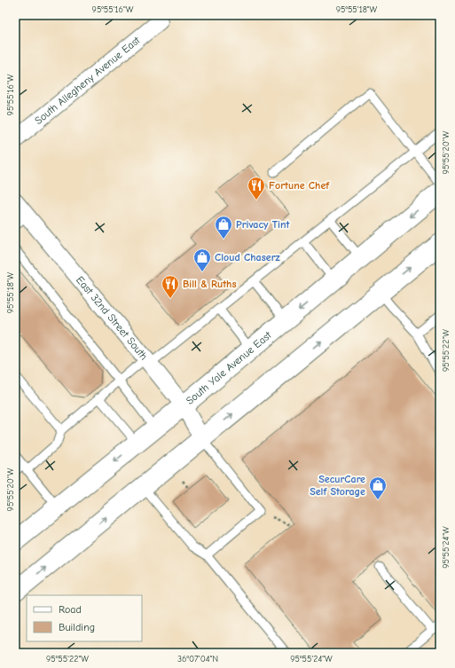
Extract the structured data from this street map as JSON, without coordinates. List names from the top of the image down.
{
  "streets": {
    "main road": ["South Yale Avenue East"],
    "street": ["South Allegheny Avenue East", "East 32nd Street South"]
  },
  "crossings": [
    ["East 32nd Street South", "South Yale Avenue East"]
  ],
  "places": {
    "restaurant": ["Fortune Chef", "Bill & Ruths"],
    "shop": ["Privacy Tint", "Cloud Chaserz", "SecurCare Self Storage"]
  },
  "legend": ["Road", "Building"],
  "coordinates": [
    "95°55'16\"W",
    "95°55'18\"W",
    "95°55'20\"W",
    "95°55'22\"W",
    "95°55'24\"W",
    "36°07'04\"N"
  ]
}
